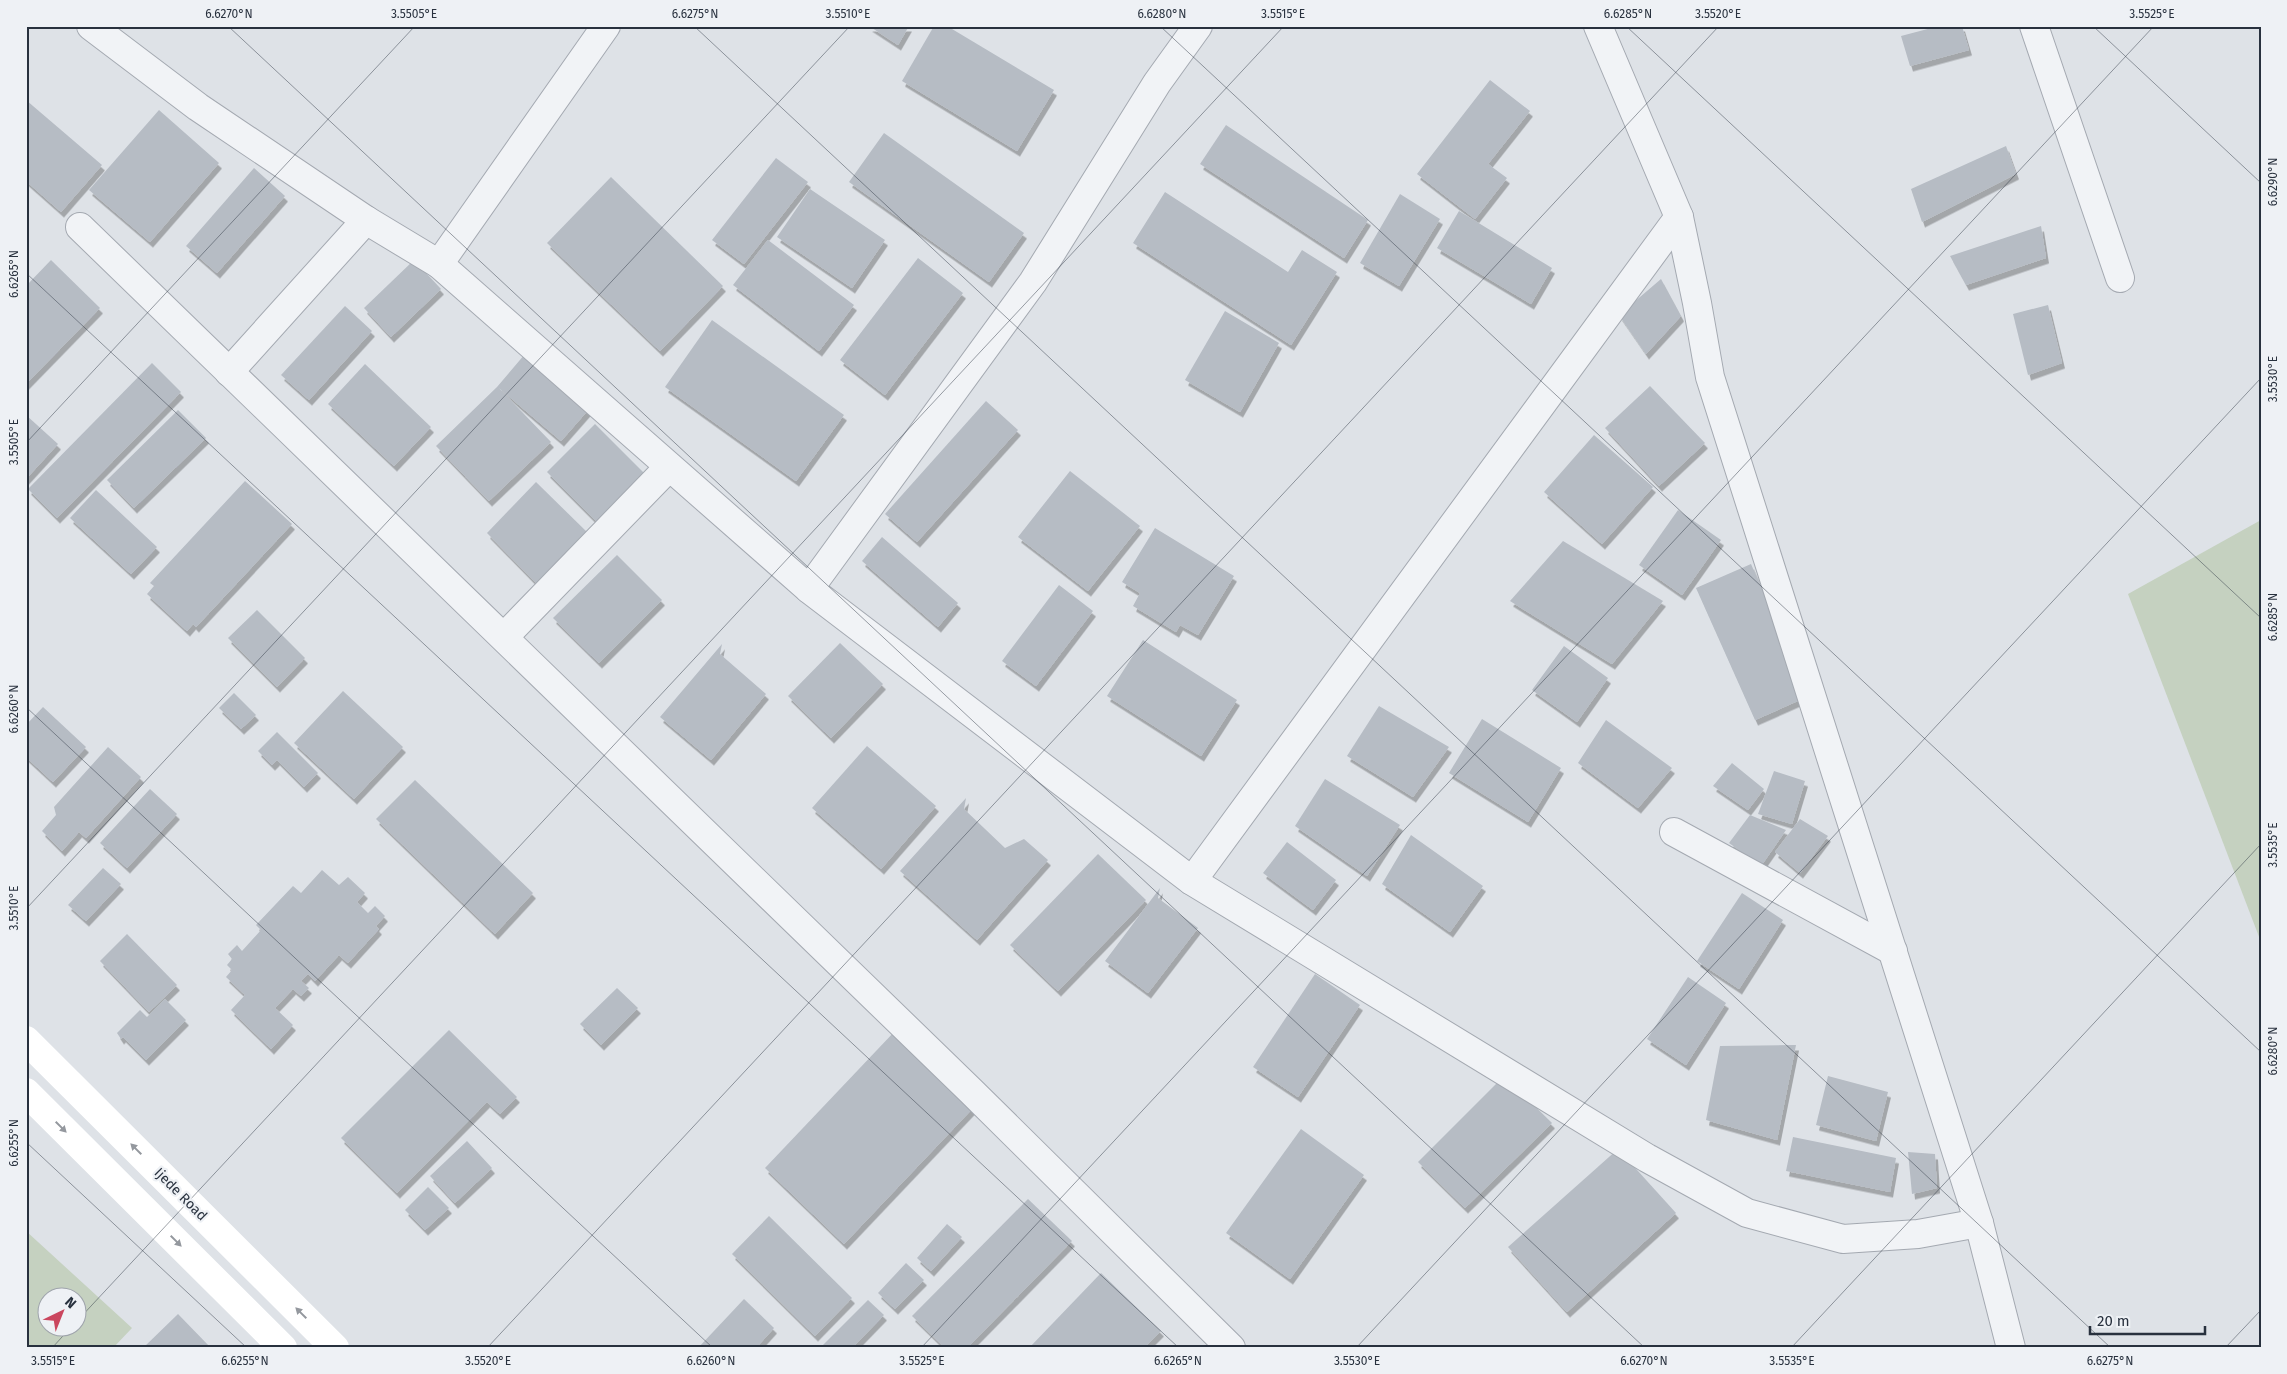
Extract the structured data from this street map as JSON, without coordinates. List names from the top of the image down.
{
  "streets": {
    "main road": ["Ijede Road"]
  },
  "scale_bar": "20 m",
  "north": "top right",
  "coordinates": [
    "6.6270°N",
    "3.5505°E",
    "6.6275°N",
    "3.5510°E",
    "6.6280°N",
    "3.5515°E",
    "6.6285°N",
    "3.5520°E",
    "3.5525°E",
    "6.6290°N",
    "6.6265°N",
    "3.5530°E",
    "6.6260°N",
    "3.5535°E",
    "6.6255°N"
  ]
}
